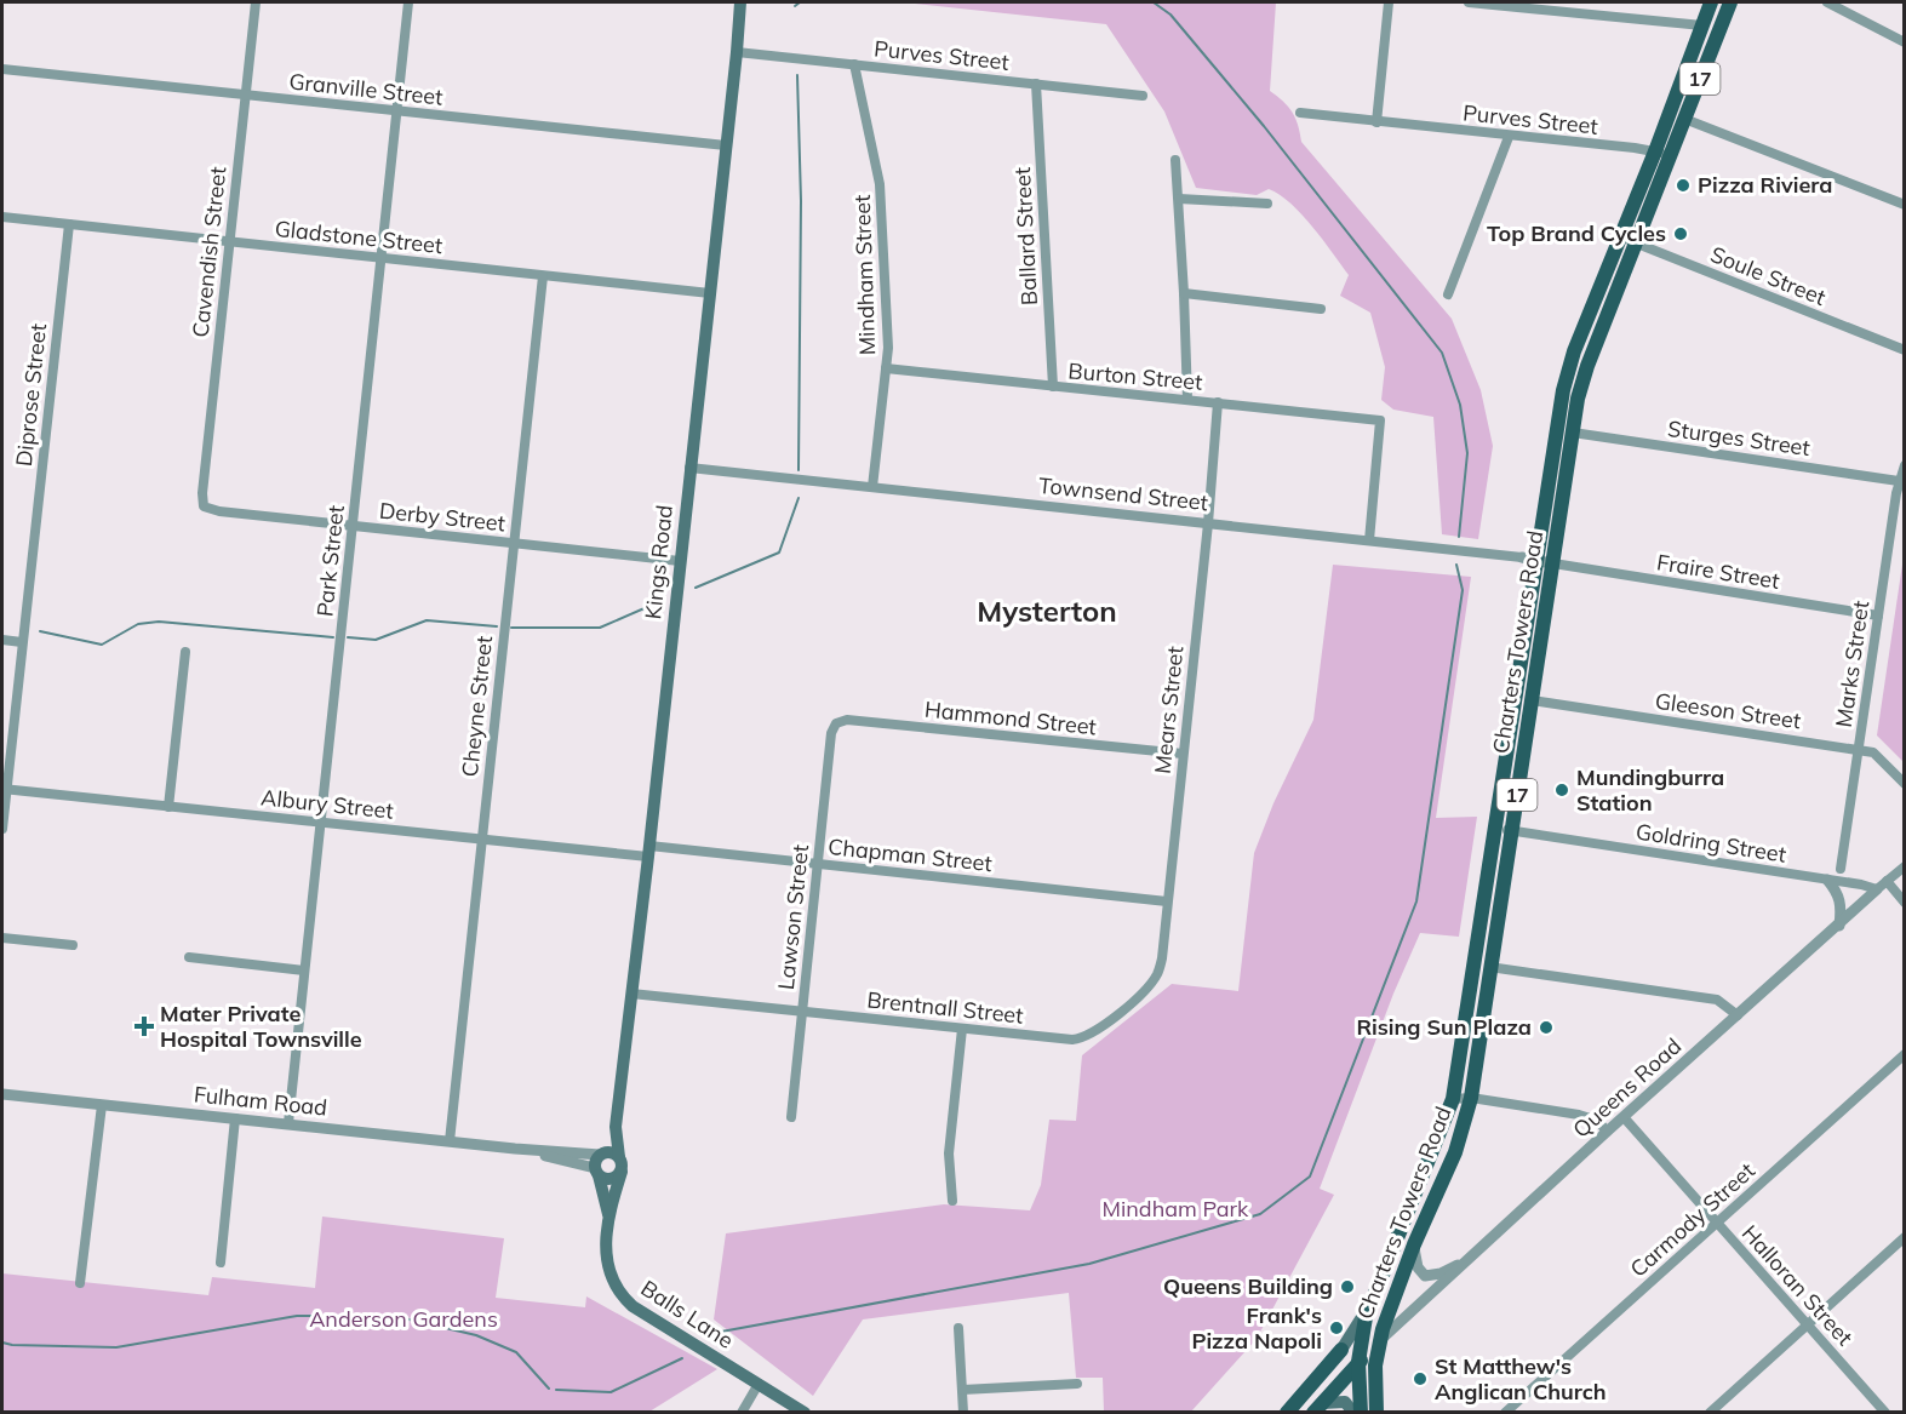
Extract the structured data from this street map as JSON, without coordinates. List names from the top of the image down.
{
  "streets": {
    "main road": [
      "17",
      "Kings Road",
      "Charters Towers Road",
      "Balls Lane"
    ],
    "street": [
      "Purves Street",
      "Granville Street",
      "Ballard Street",
      "Gladstone Street",
      "Cavendish Street",
      "Mindham Street",
      "Soule Street",
      "Burton Street",
      "Diprose Street",
      "Sturges Street",
      "Townsend Street",
      "Derby Street",
      "Park Street",
      "Fraire Street",
      "Marks Street",
      "Cheyne Street",
      "Mears Street",
      "Gleeson Street",
      "Hammond Street",
      "Albury Street",
      "Goldring Street",
      "Chapman Street",
      "Lawson Street",
      "Brentnall Street",
      "Queens Road",
      "Fulham Road",
      "Carmody Street",
      "Halloran Street"
    ]
  },
  "crossings": [
    ["Purves Street", "Ballard Street"],
    ["Purves Street", "Mindham Street"],
    ["Purves Street", "Kings Road"],
    ["Purves Street", "Charters Towers Road"],
    ["17", "Charters Towers Road"],
    ["17", "Queens Road"],
    ["Granville Street", "Cavendish Street"],
    ["Granville Street", "Park Street"],
    ["Granville Street", "Kings Road"],
    ["Ballard Street", "Burton Street"],
    ["Gladstone Street", "Cavendish Street"],
    ["Gladstone Street", "Diprose Street"],
    ["Gladstone Street", "Park Street"],
    ["Gladstone Street", "Kings Road"],
    ["Gladstone Street", "Cheyne Street"],
    ["Cavendish Street", "Derby Street"],
    ["Mindham Street", "Burton Street"],
    ["Mindham Street", "Townsend Street"],
    ["Soule Street", "Charters Towers Road"],
    ["Burton Street", "Townsend Street"],
    ["Burton Street", "Mears Street"],
    ["Diprose Street", "Albury Street"],
    ["Sturges Street", "Charters Towers Road"],
    ["Sturges Street", "Marks Street"],
    ["Townsend Street", "Kings Road"],
    ["Townsend Street", "Fraire Street"],
    ["Townsend Street", "Charters Towers Road"],
    ["Townsend Street", "Mears Street"],
    ["Derby Street", "Park Street"],
    ["Derby Street", "Kings Road"],
    ["Derby Street", "Cheyne Street"],
    ["Park Street", "Albury Street"],
    ["Park Street", "Fulham Road"],
    ["Kings Road", "Albury Street"],
    ["Kings Road", "Chapman Street"],
    ["Kings Road", "Brentnall Street"],
    ["Kings Road", "Fulham Road"],
    ["Kings Road", "Balls Lane"],
    ["Fraire Street", "Charters Towers Road"],
    ["Fraire Street", "Marks Street"],
    ["Charters Towers Road", "Gleeson Street"],
    ["Charters Towers Road", "Goldring Street"],
    ["Charters Towers Road", "Queens Road"],
    ["Marks Street", "Gleeson Street"],
    ["Cheyne Street", "Albury Street"],
    ["Cheyne Street", "Fulham Road"],
    ["Mears Street", "Hammond Street"],
    ["Mears Street", "Chapman Street"],
    ["Mears Street", "Brentnall Street"],
    ["Hammond Street", "Lawson Street"],
    ["Albury Street", "Chapman Street"],
    ["Goldring Street", "Queens Road"],
    ["Chapman Street", "Lawson Street"],
    ["Chapman Street", "Brentnall Street"],
    ["Lawson Street", "Brentnall Street"],
    ["Queens Road", "Halloran Street"],
    ["Fulham Road", "Balls Lane"],
    ["Carmody Street", "Halloran Street"]
  ],
  "districts": ["Mysterton"],
  "parks": ["Mindham Park", "Anderson Gardens"],
  "places": {
    "other": [
      "Pizza Riviera",
      "Top Brand Cycles",
      "Mundingburra Station",
      "Rising Sun Plaza",
      "Queens Building",
      "Frank's Pizza Napoli",
      "St Matthew's Anglican Church"
    ],
    "health": ["Mater Private Hospital Townsville"]
  }
}
